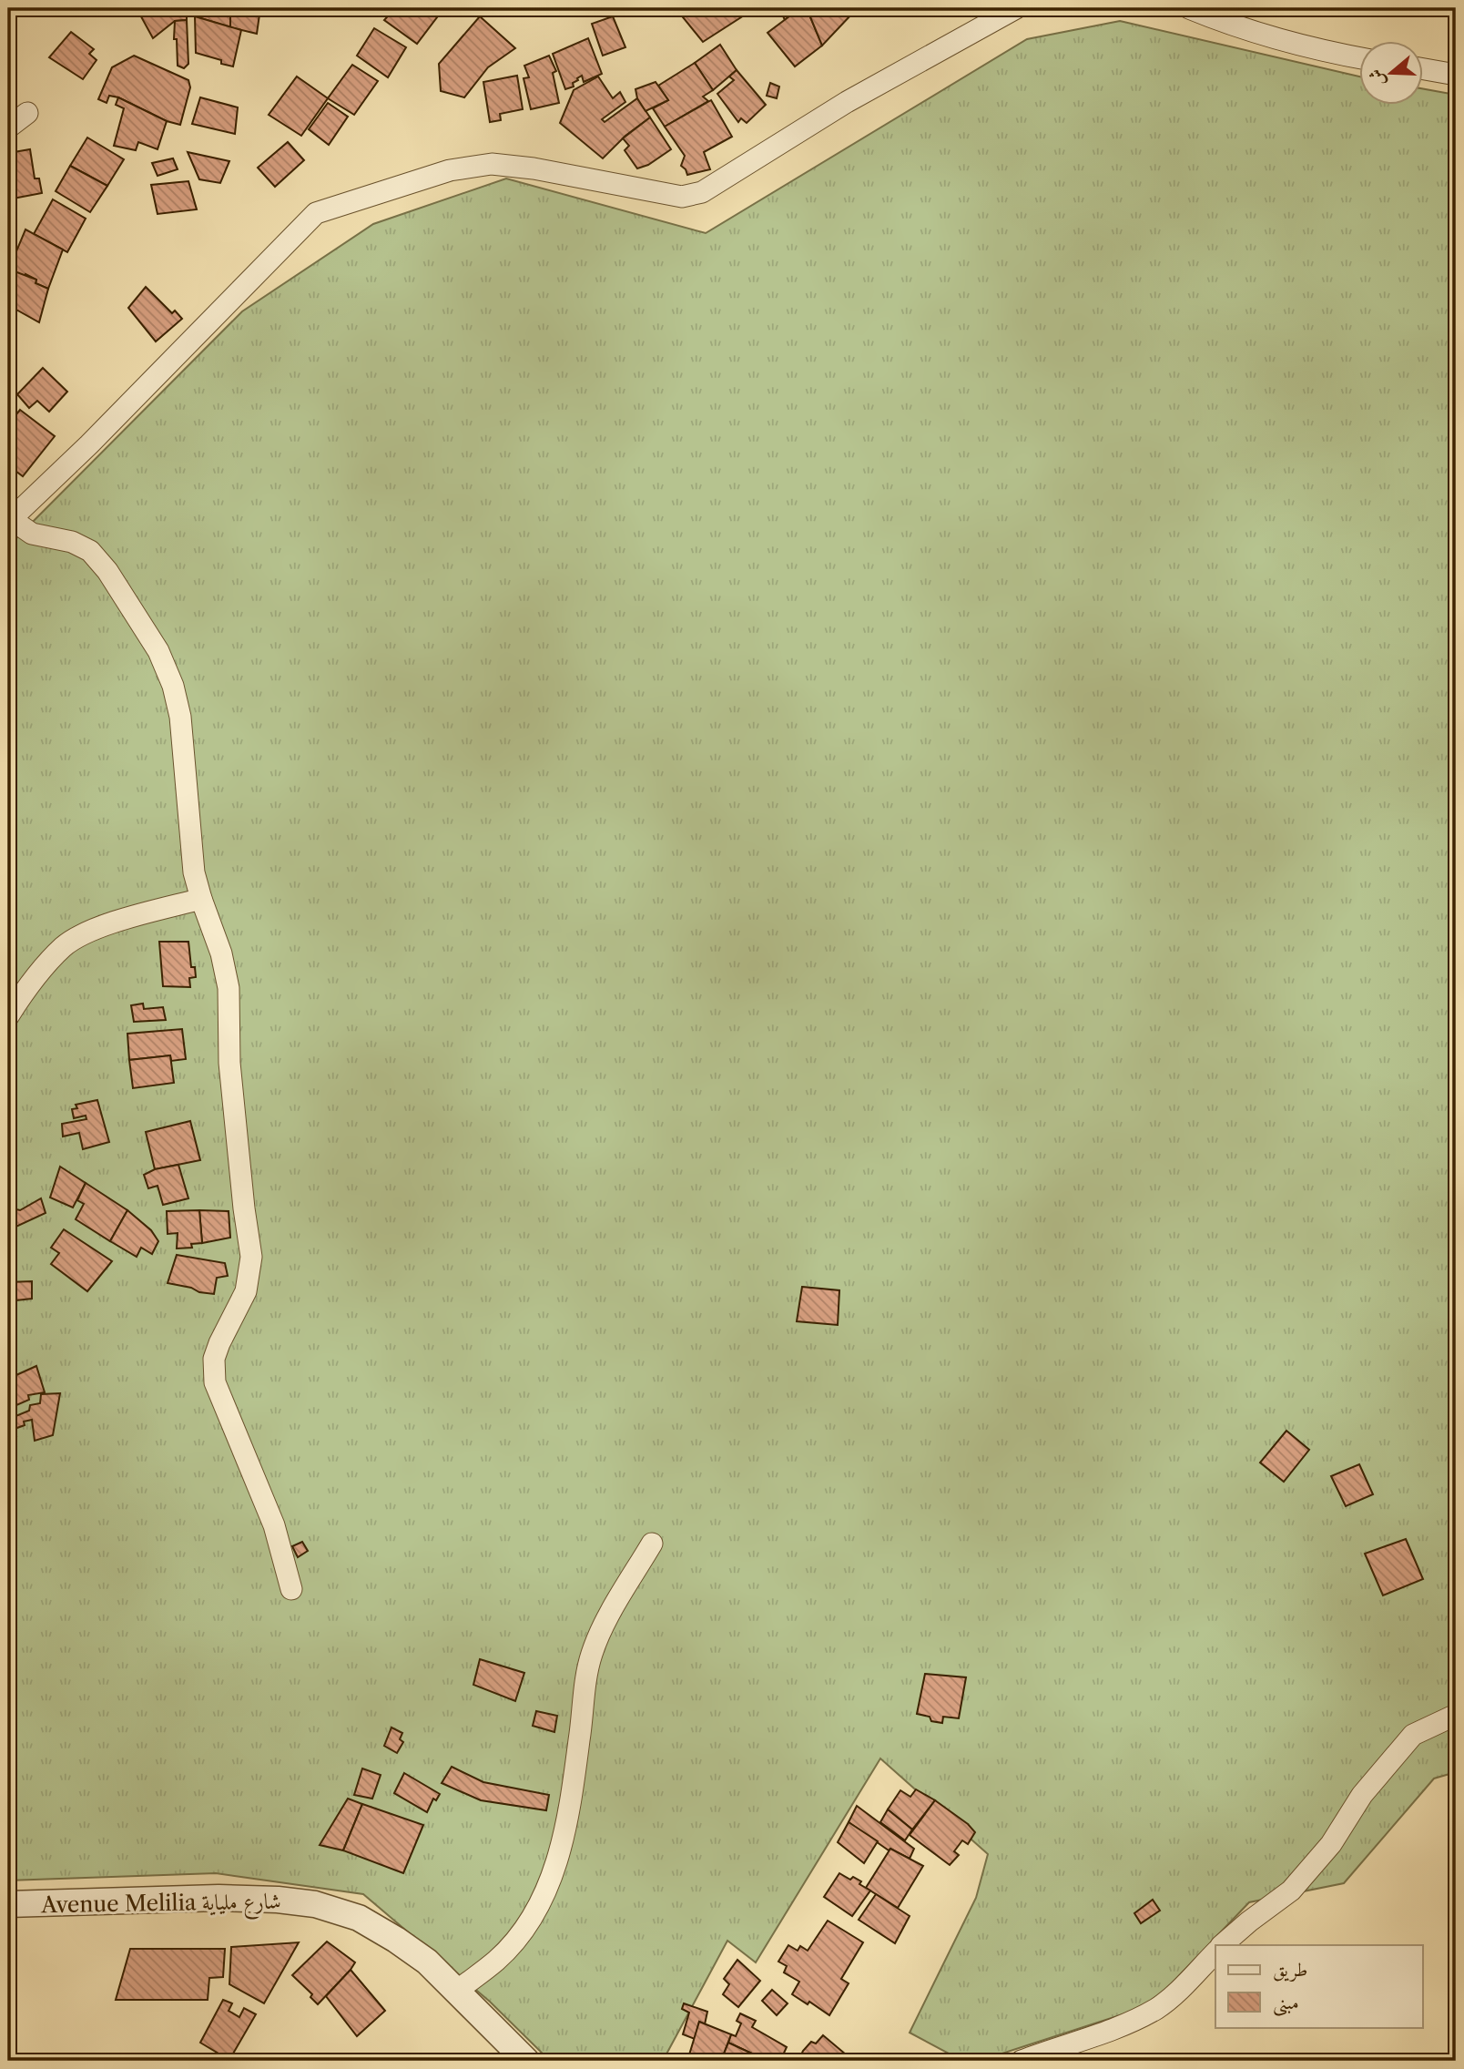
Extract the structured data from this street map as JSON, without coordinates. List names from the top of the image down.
{
  "streets": {
    "street": ["Avenue Melilia شارع ملياية"]
  },
  "legend": ["طريق", "مبنى"],
  "north": "left"
}
